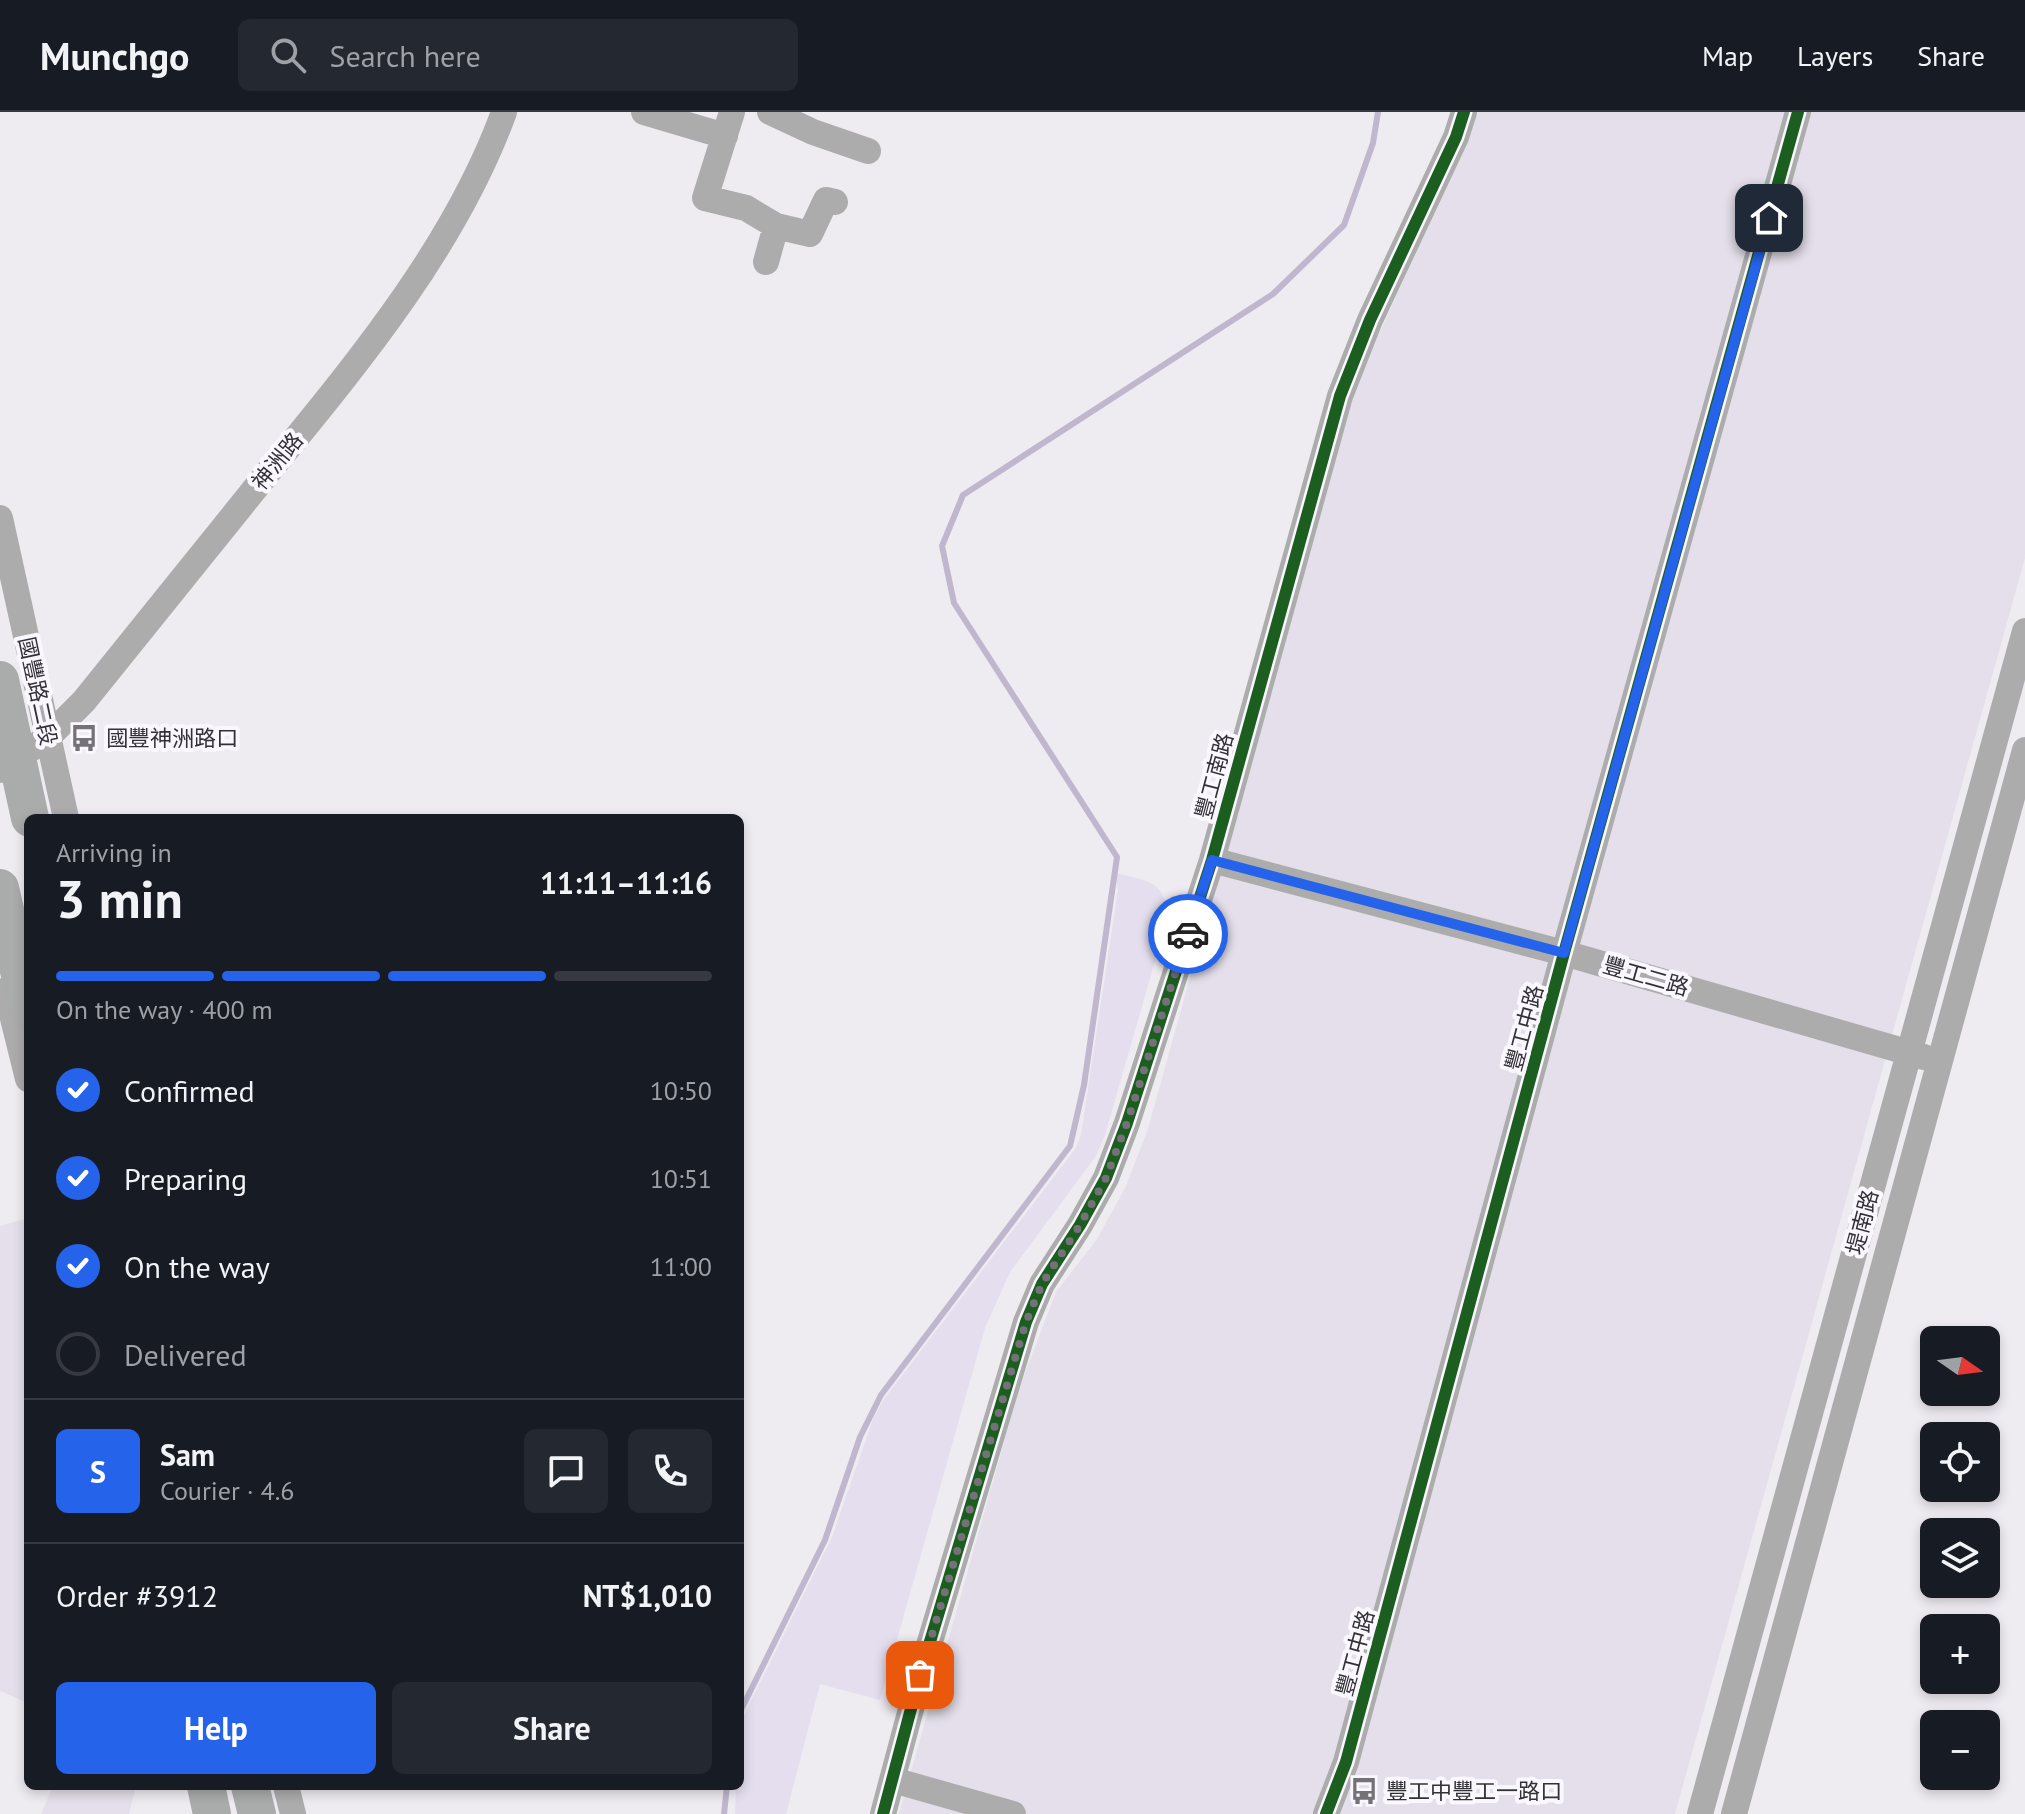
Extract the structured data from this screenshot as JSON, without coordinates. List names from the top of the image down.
{
  "streets": {
    "street": [
      "神洲路",
      "國豐路二段",
      "豐工南路",
      "豐工二路",
      "豐工中路",
      "堤南路"
    ]
  },
  "crossings": [
    ["神洲路", "國豐路二段"],
    ["豐工南路", "豐工二路"],
    ["豐工二路", "豐工中路"],
    ["豐工二路", "堤南路"]
  ],
  "places": {
    "bus stop": ["國豐神洲路口", "豐工中豐工一路口"]
  },
  "north": "right",
  "page": {
    "header": "Munchgo",
    "search": "Search here",
    "nav": ["Map", "Layers", "Share"],
    "heading": ["3 min", "Arriving in", "11:11–11:16"],
    "panel": [
      "Sam",
      "Courier · 4.6",
      "Order #3912",
      "NT$1,010"
    ],
    "bar": "On the way · 400 m",
    "list": [
      ["Confirmed", "10:50"],
      ["Preparing", "10:51"],
      ["On the way", "11:00"],
      "Delivered"
    ],
    "map_buttons": ["+", "−"],
    "round": "S",
    "buttons": ["Help", "Share"]
  }
}
